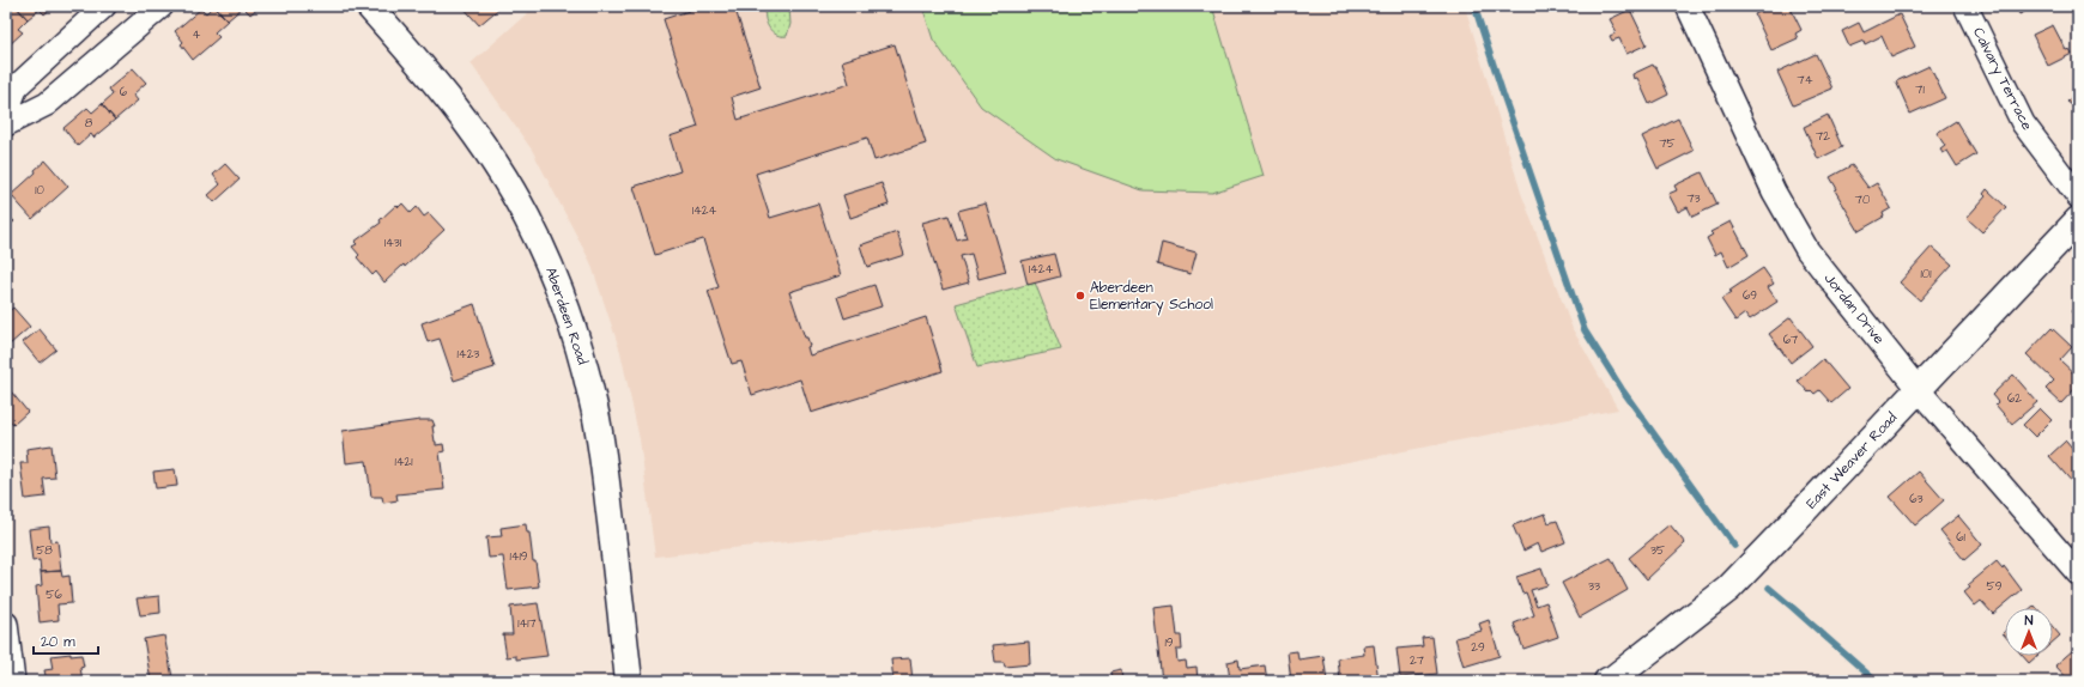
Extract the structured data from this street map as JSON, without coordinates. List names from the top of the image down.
{
  "streets": {
    "main road": ["Aberdeen Road", "East Weaver Road"],
    "street": ["Calvary Terrace", "Jordan Drive"]
  },
  "crossings": [
    ["Jordan Drive", "East Weaver Road"]
  ],
  "places": ["Aberdeen Elementary School"],
  "house_numbers": [
    "4",
    "74",
    "71",
    "6",
    "8",
    "72",
    "75",
    "10",
    "73",
    "70",
    "1424",
    "1431",
    "1424",
    "101",
    "69",
    "67",
    "1423",
    "62",
    "1421",
    "63",
    "61",
    "58",
    "35",
    "1419",
    "33",
    "59",
    "56",
    "1417",
    "19",
    "29",
    "27"
  ],
  "scale_bar": "20 m",
  "north": "top"
}
